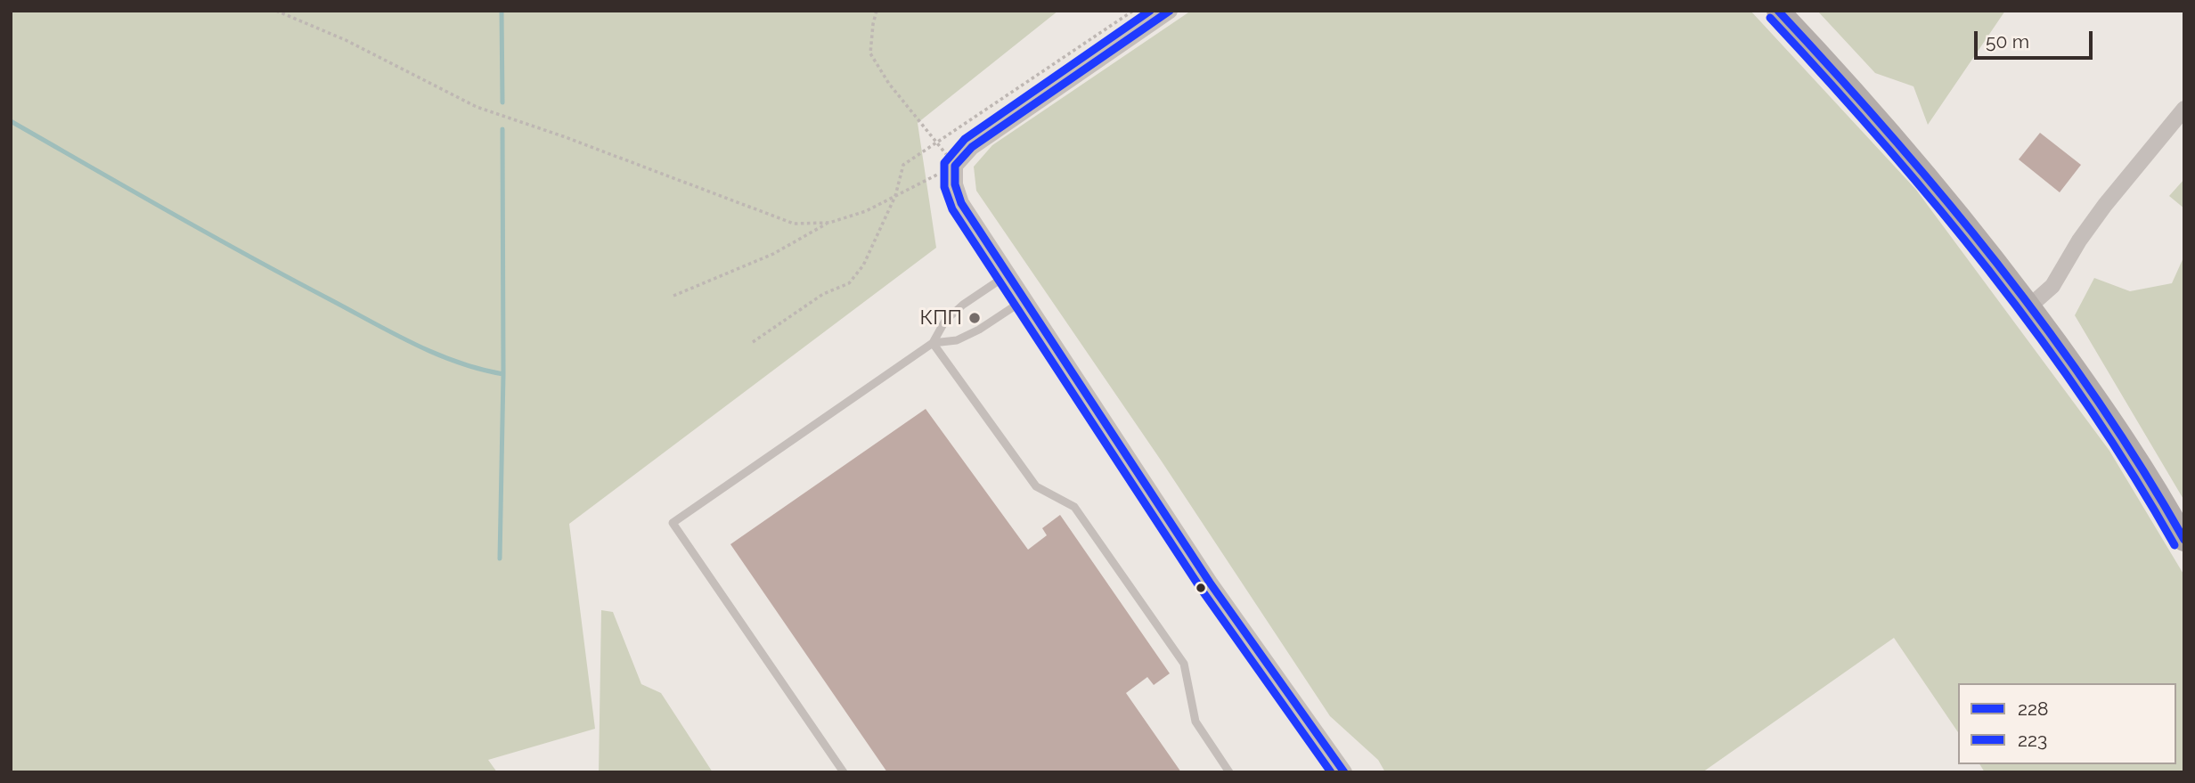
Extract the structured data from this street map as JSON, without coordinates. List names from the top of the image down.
{
  "places": ["КПП"],
  "lines": ["transit line 228", "transit line 223"],
  "legend": ["228", "223"],
  "scale_bar": "50 m"
}
